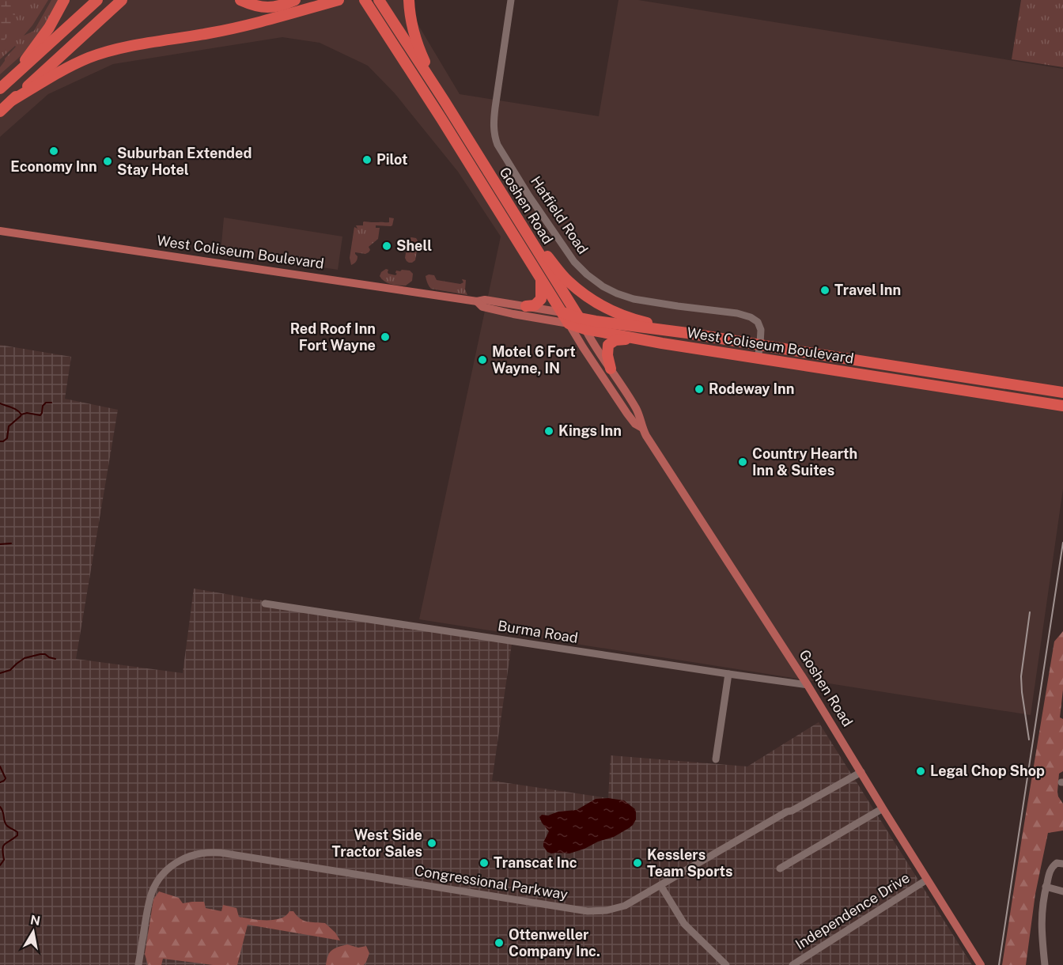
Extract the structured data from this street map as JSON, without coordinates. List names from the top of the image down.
{
  "streets": {
    "highway": ["Goshen Road", "West Coliseum Boulevard"],
    "street": [
      "Hatfield Road",
      "Burma Road",
      "Congressional Parkway",
      "Independence Drive"
    ]
  },
  "crossings": [
    ["Goshen Road", "West Coliseum Boulevard"],
    ["Goshen Road", "Burma Road"],
    ["Goshen Road", "Congressional Parkway"],
    ["Goshen Road", "Independence Drive"],
    ["Hatfield Road", "West Coliseum Boulevard"]
  ],
  "places": [
    "Economy Inn",
    "Pilot",
    "Suburban Extended Stay Hotel",
    "Shell",
    "Travel Inn",
    "Red Roof Inn Fort Wayne",
    "Motel 6 Fort Wayne, IN",
    "Rodeway Inn",
    "Kings Inn",
    "Country Hearth Inn & Suites",
    "Legal Chop Shop",
    "West Side Tractor Sales",
    "Transcat Inc",
    "Kesslers Team Sports",
    "Ottenweller Company Inc."
  ],
  "north": "top"
}
